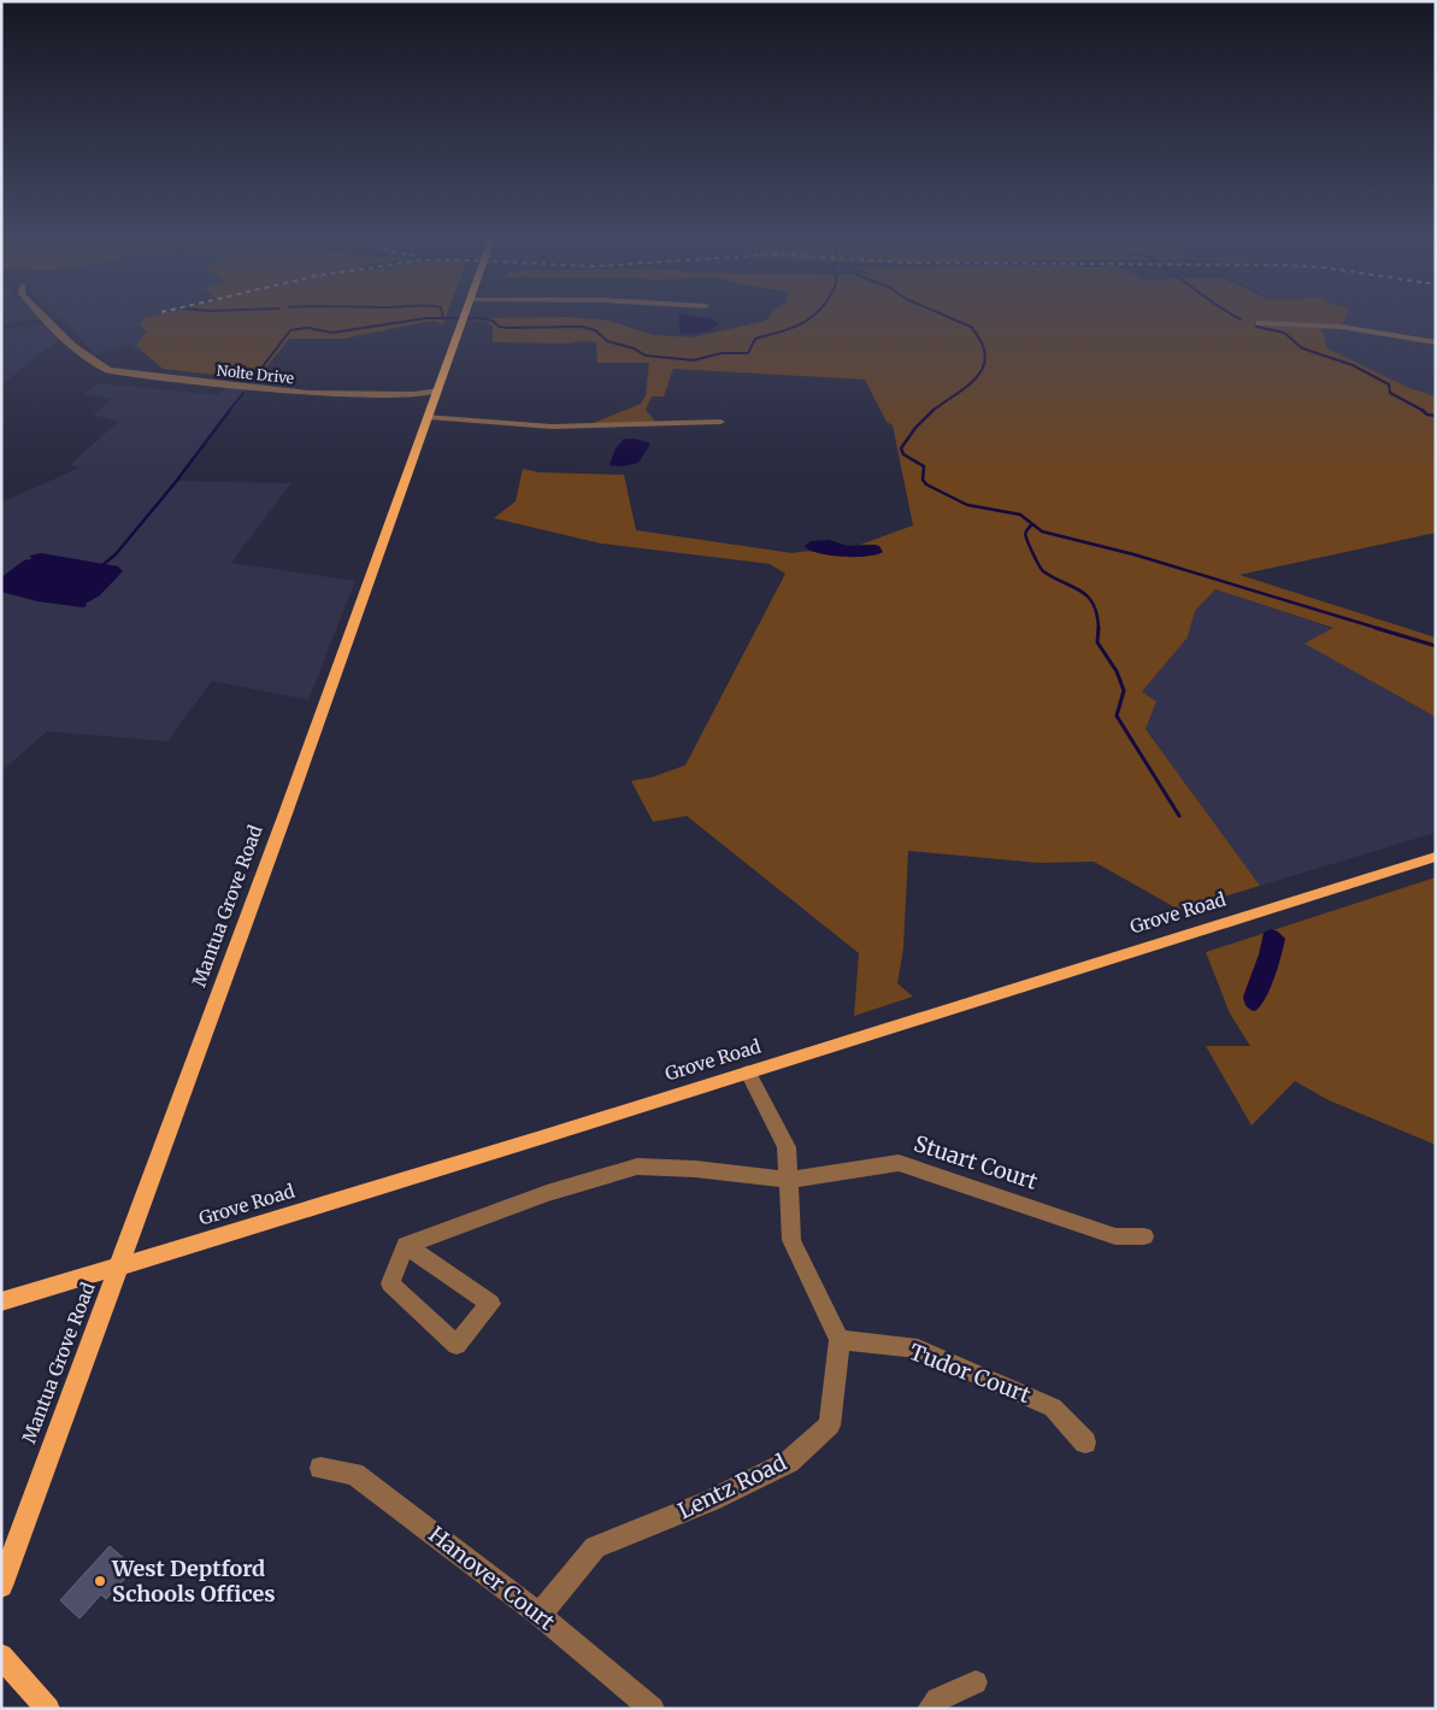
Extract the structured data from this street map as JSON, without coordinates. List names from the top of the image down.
{
  "streets": {
    "main road": ["Mantua Grove Road", "Grove Road"],
    "street": [
      "Nolte Drive",
      "Stuart Court",
      "Tudor Court",
      "Lentz Road",
      "Hanover Court"
    ]
  },
  "crossings": [
    ["Nolte Drive", "Mantua Grove Road"],
    ["Mantua Grove Road", "Grove Road"],
    ["Tudor Court", "Lentz Road"],
    ["Lentz Road", "Hanover Court"]
  ],
  "places": ["West Deptford Schools Offices"]
}
